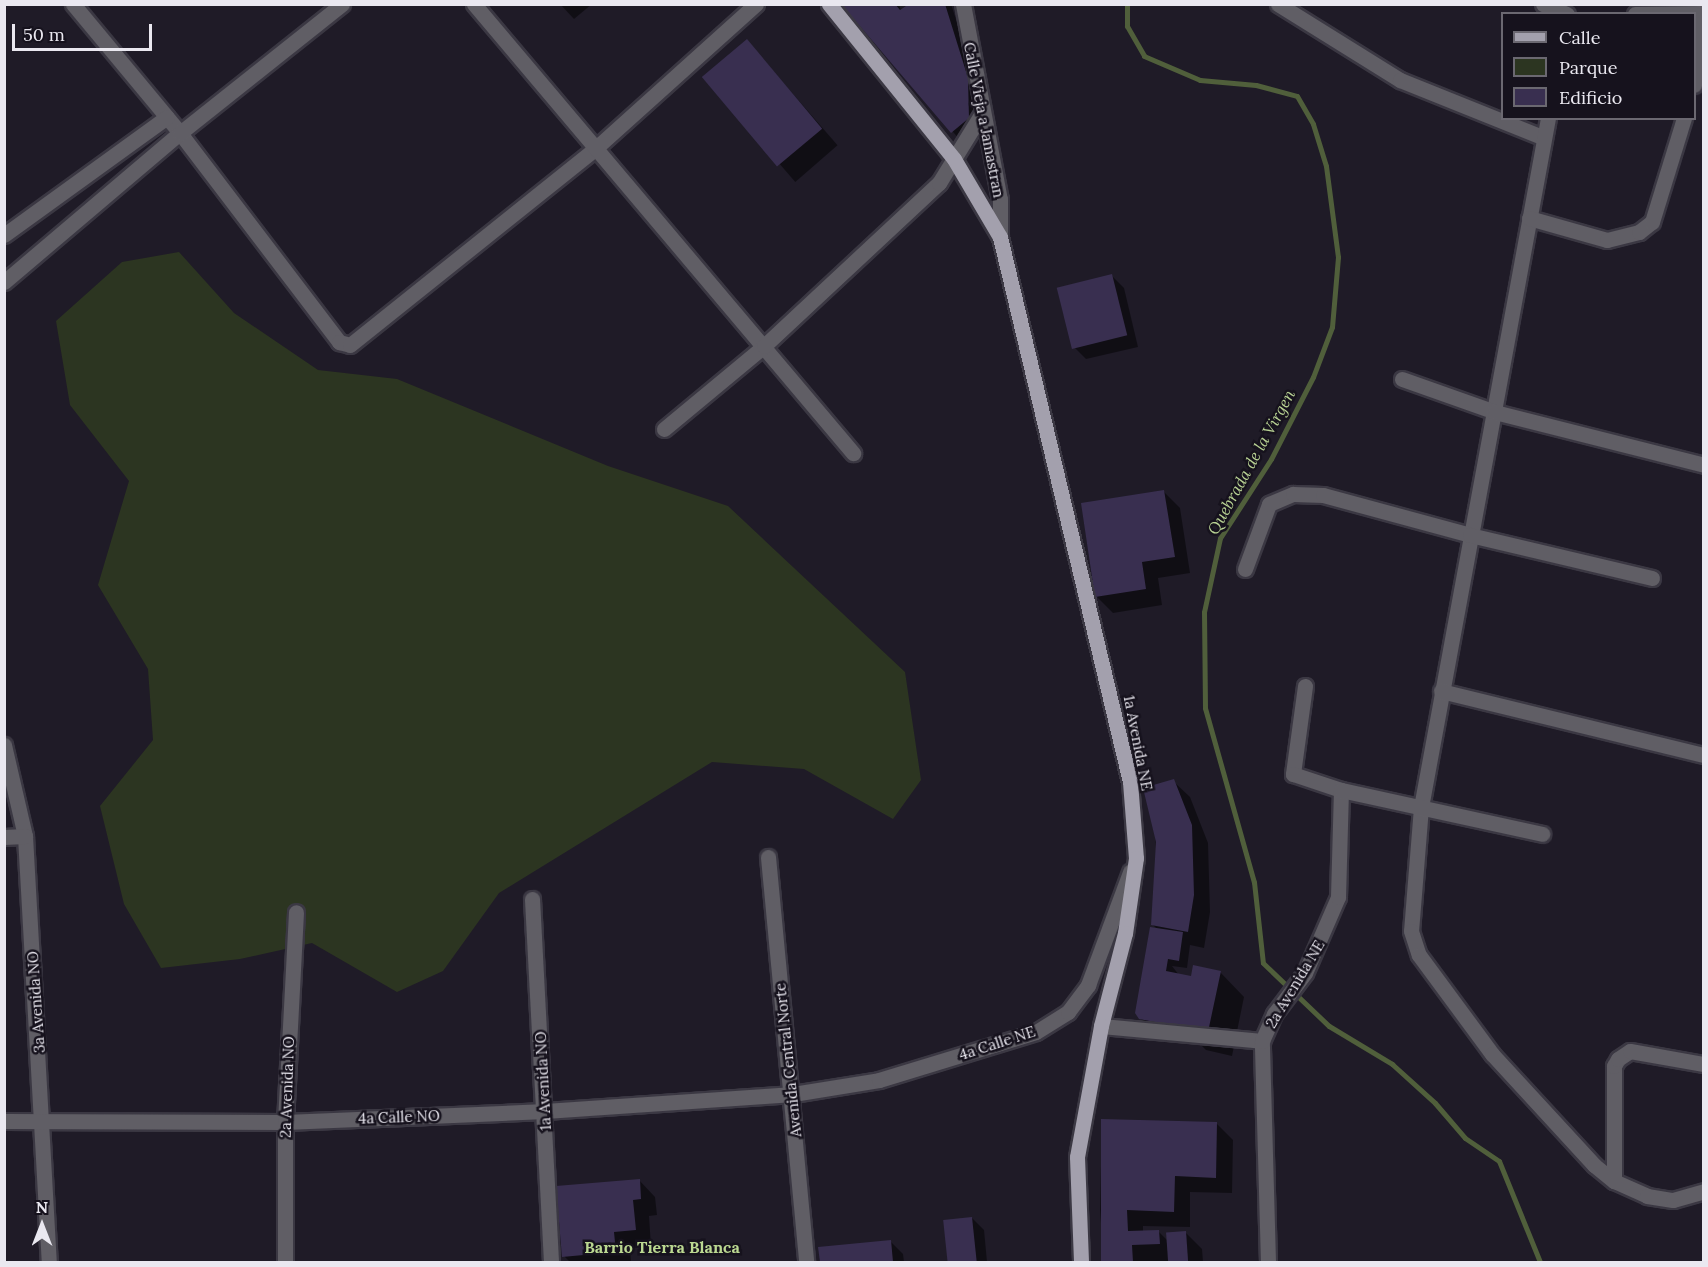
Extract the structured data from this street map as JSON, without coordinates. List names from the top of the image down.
{
  "streets": {
    "main road": ["1a Avenida NE"],
    "street": [
      "Calle Vieja a Jamastran",
      "2a Avenida NE",
      "3a Avenida NO",
      "4a Calle NE",
      "Avenida Central Norte",
      "1a Avenida NO",
      "2a Avenida NO",
      "4a Calle NO"
    ]
  },
  "crossings": [
    ["Calle Vieja a Jamastran", "1a Avenida NE"],
    ["1a Avenida NE", "4a Calle NE"],
    ["3a Avenida NO", "4a Calle NO"],
    ["4a Calle NE", "Avenida Central Norte"],
    ["4a Calle NE", "4a Calle NO"],
    ["Avenida Central Norte", "4a Calle NO"],
    ["1a Avenida NO", "4a Calle NO"],
    ["2a Avenida NO", "4a Calle NO"]
  ],
  "districts": ["Barrio Tierra Blanca"],
  "water": ["Quebrada de la Virgen"],
  "legend": ["Calle", "Parque", "Edificio"],
  "scale_bar": "50 m",
  "north": "top"
}
